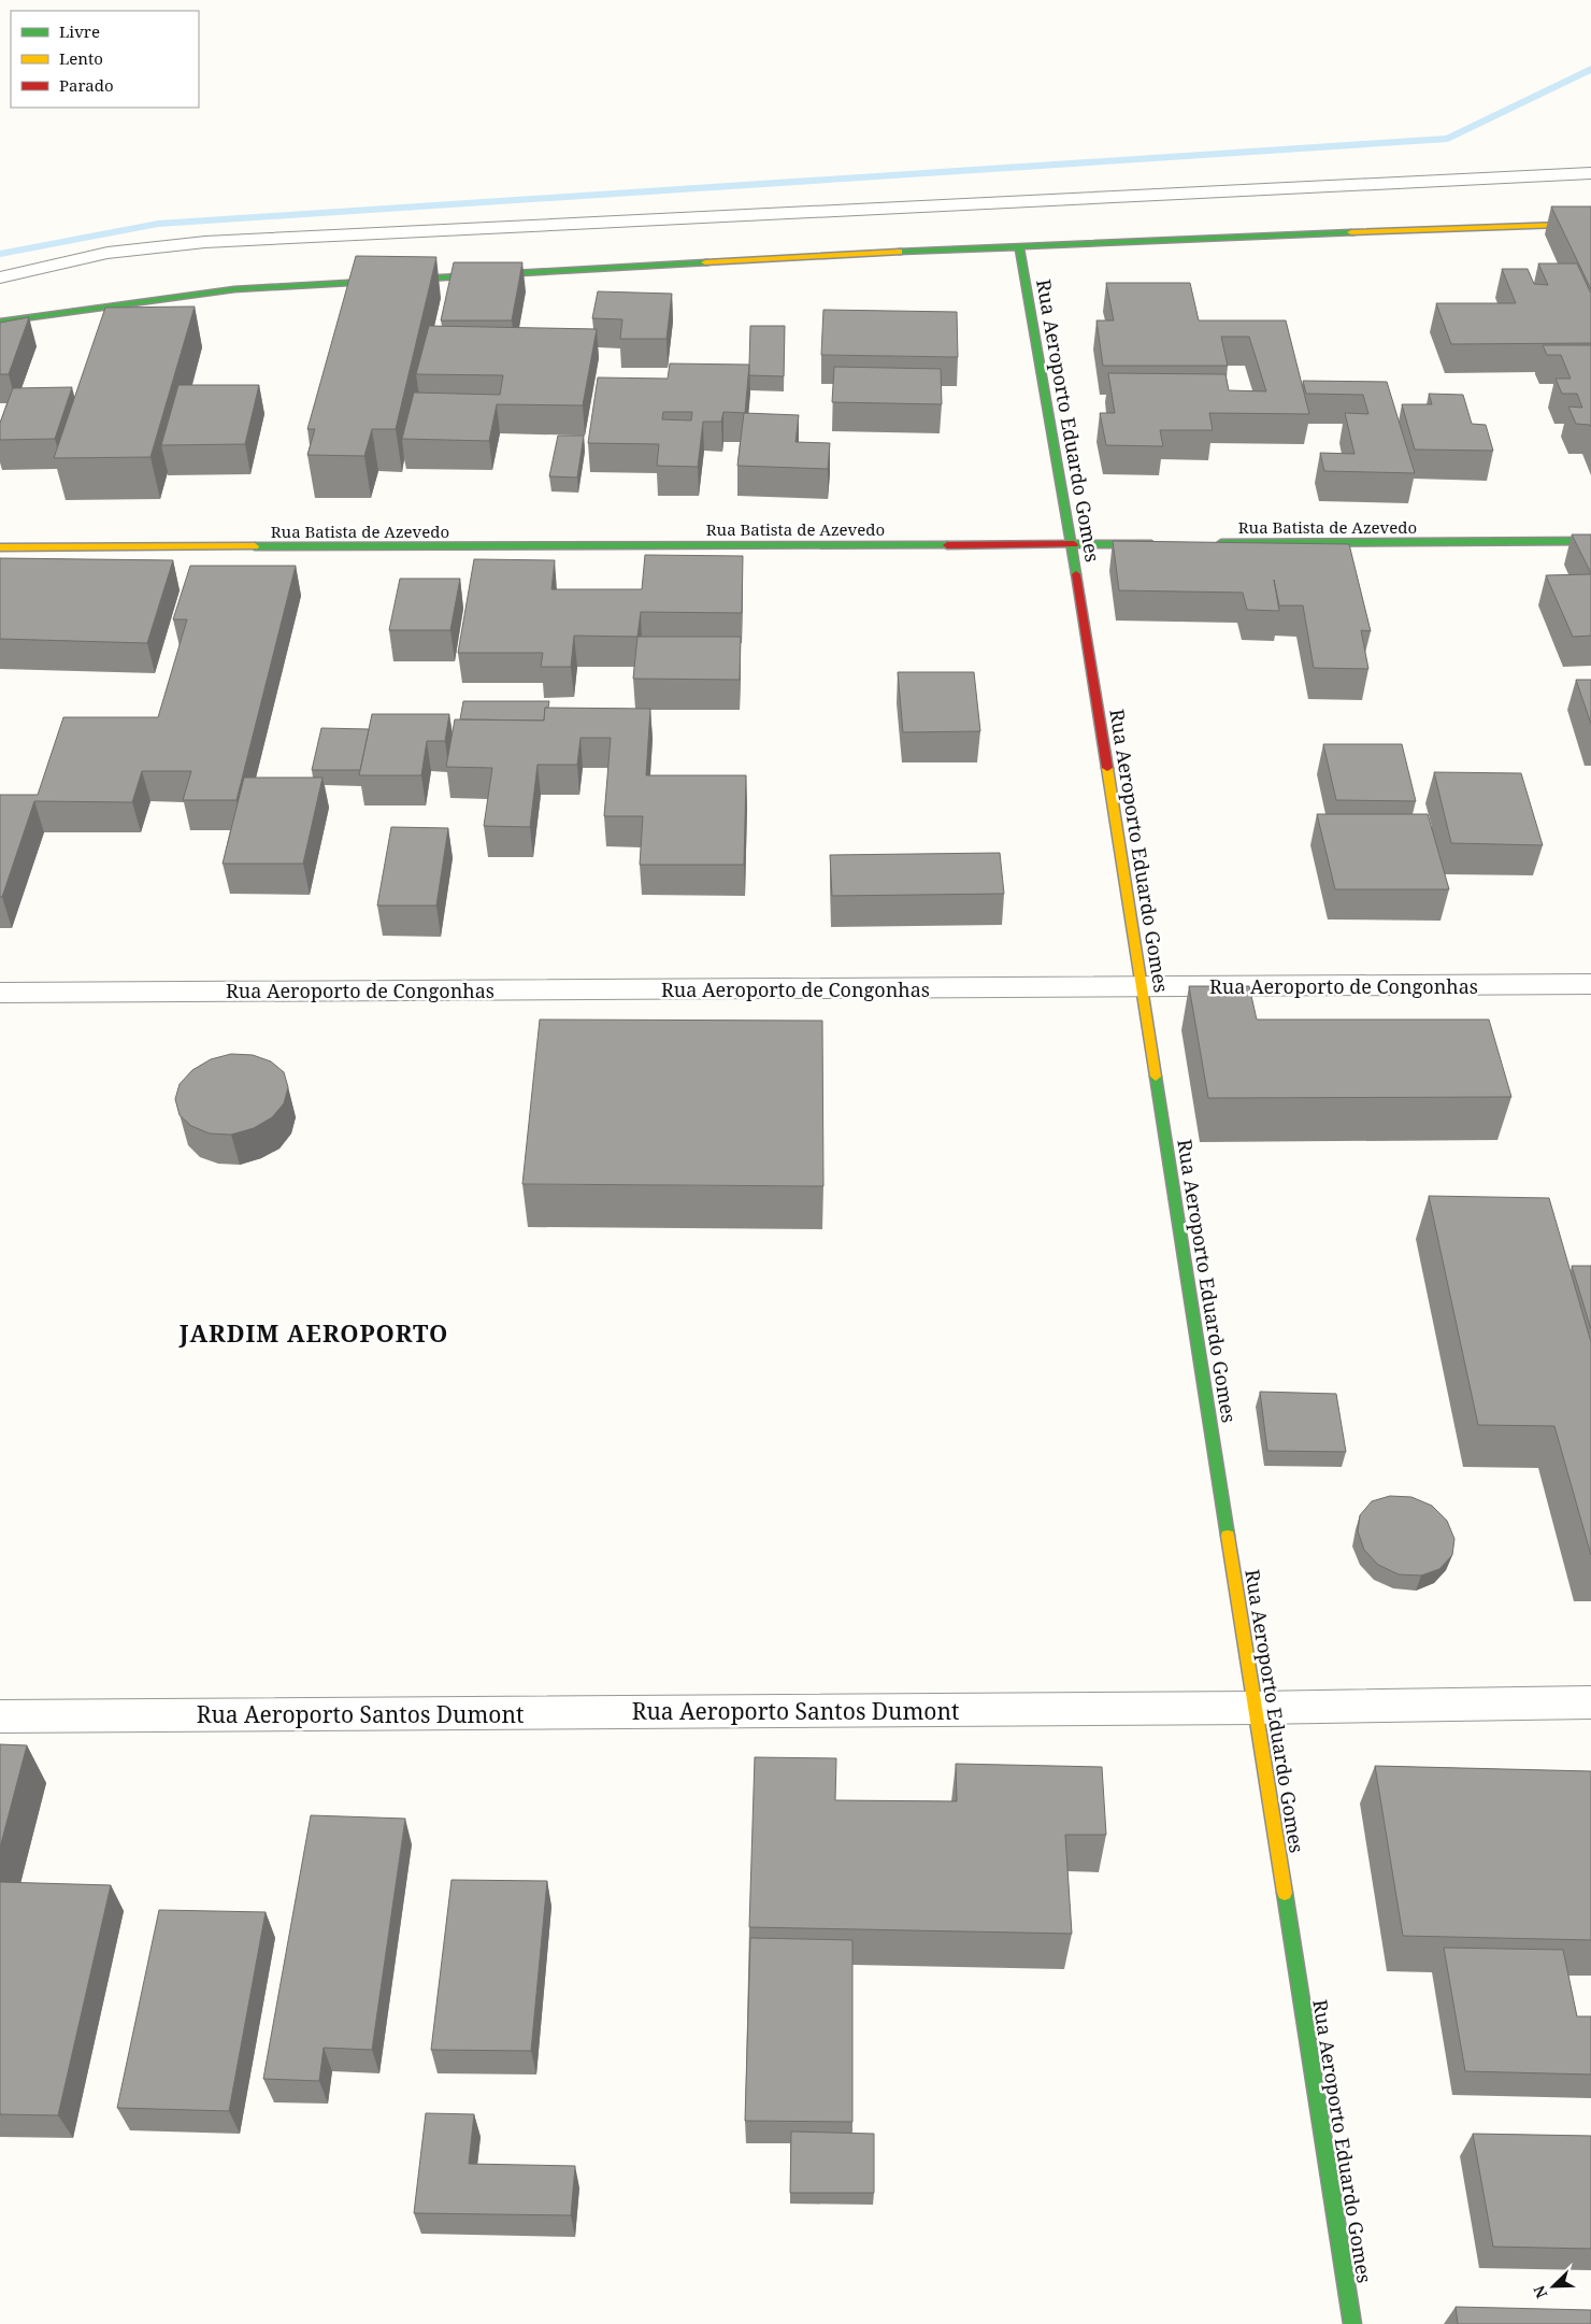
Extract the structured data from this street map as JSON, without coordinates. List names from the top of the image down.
{
  "streets": {
    "street": [
      "Rua Aeroporto Eduardo Gomes",
      "Rua Batista de Azevedo",
      "Rua Aeroporto de Congonhas",
      "Rua Aeroporto Santos Dumont"
    ]
  },
  "crossings": [
    ["Rua Aeroporto Eduardo Gomes", "Rua Batista de Azevedo"],
    ["Rua Aeroporto Eduardo Gomes", "Rua Aeroporto de Congonhas"],
    ["Rua Aeroporto Eduardo Gomes", "Rua Aeroporto Santos Dumont"]
  ],
  "districts": ["JARDIM AEROPORTO"],
  "legend": ["Livre", "Lento", "Parado"],
  "north": "bottom left"
}
